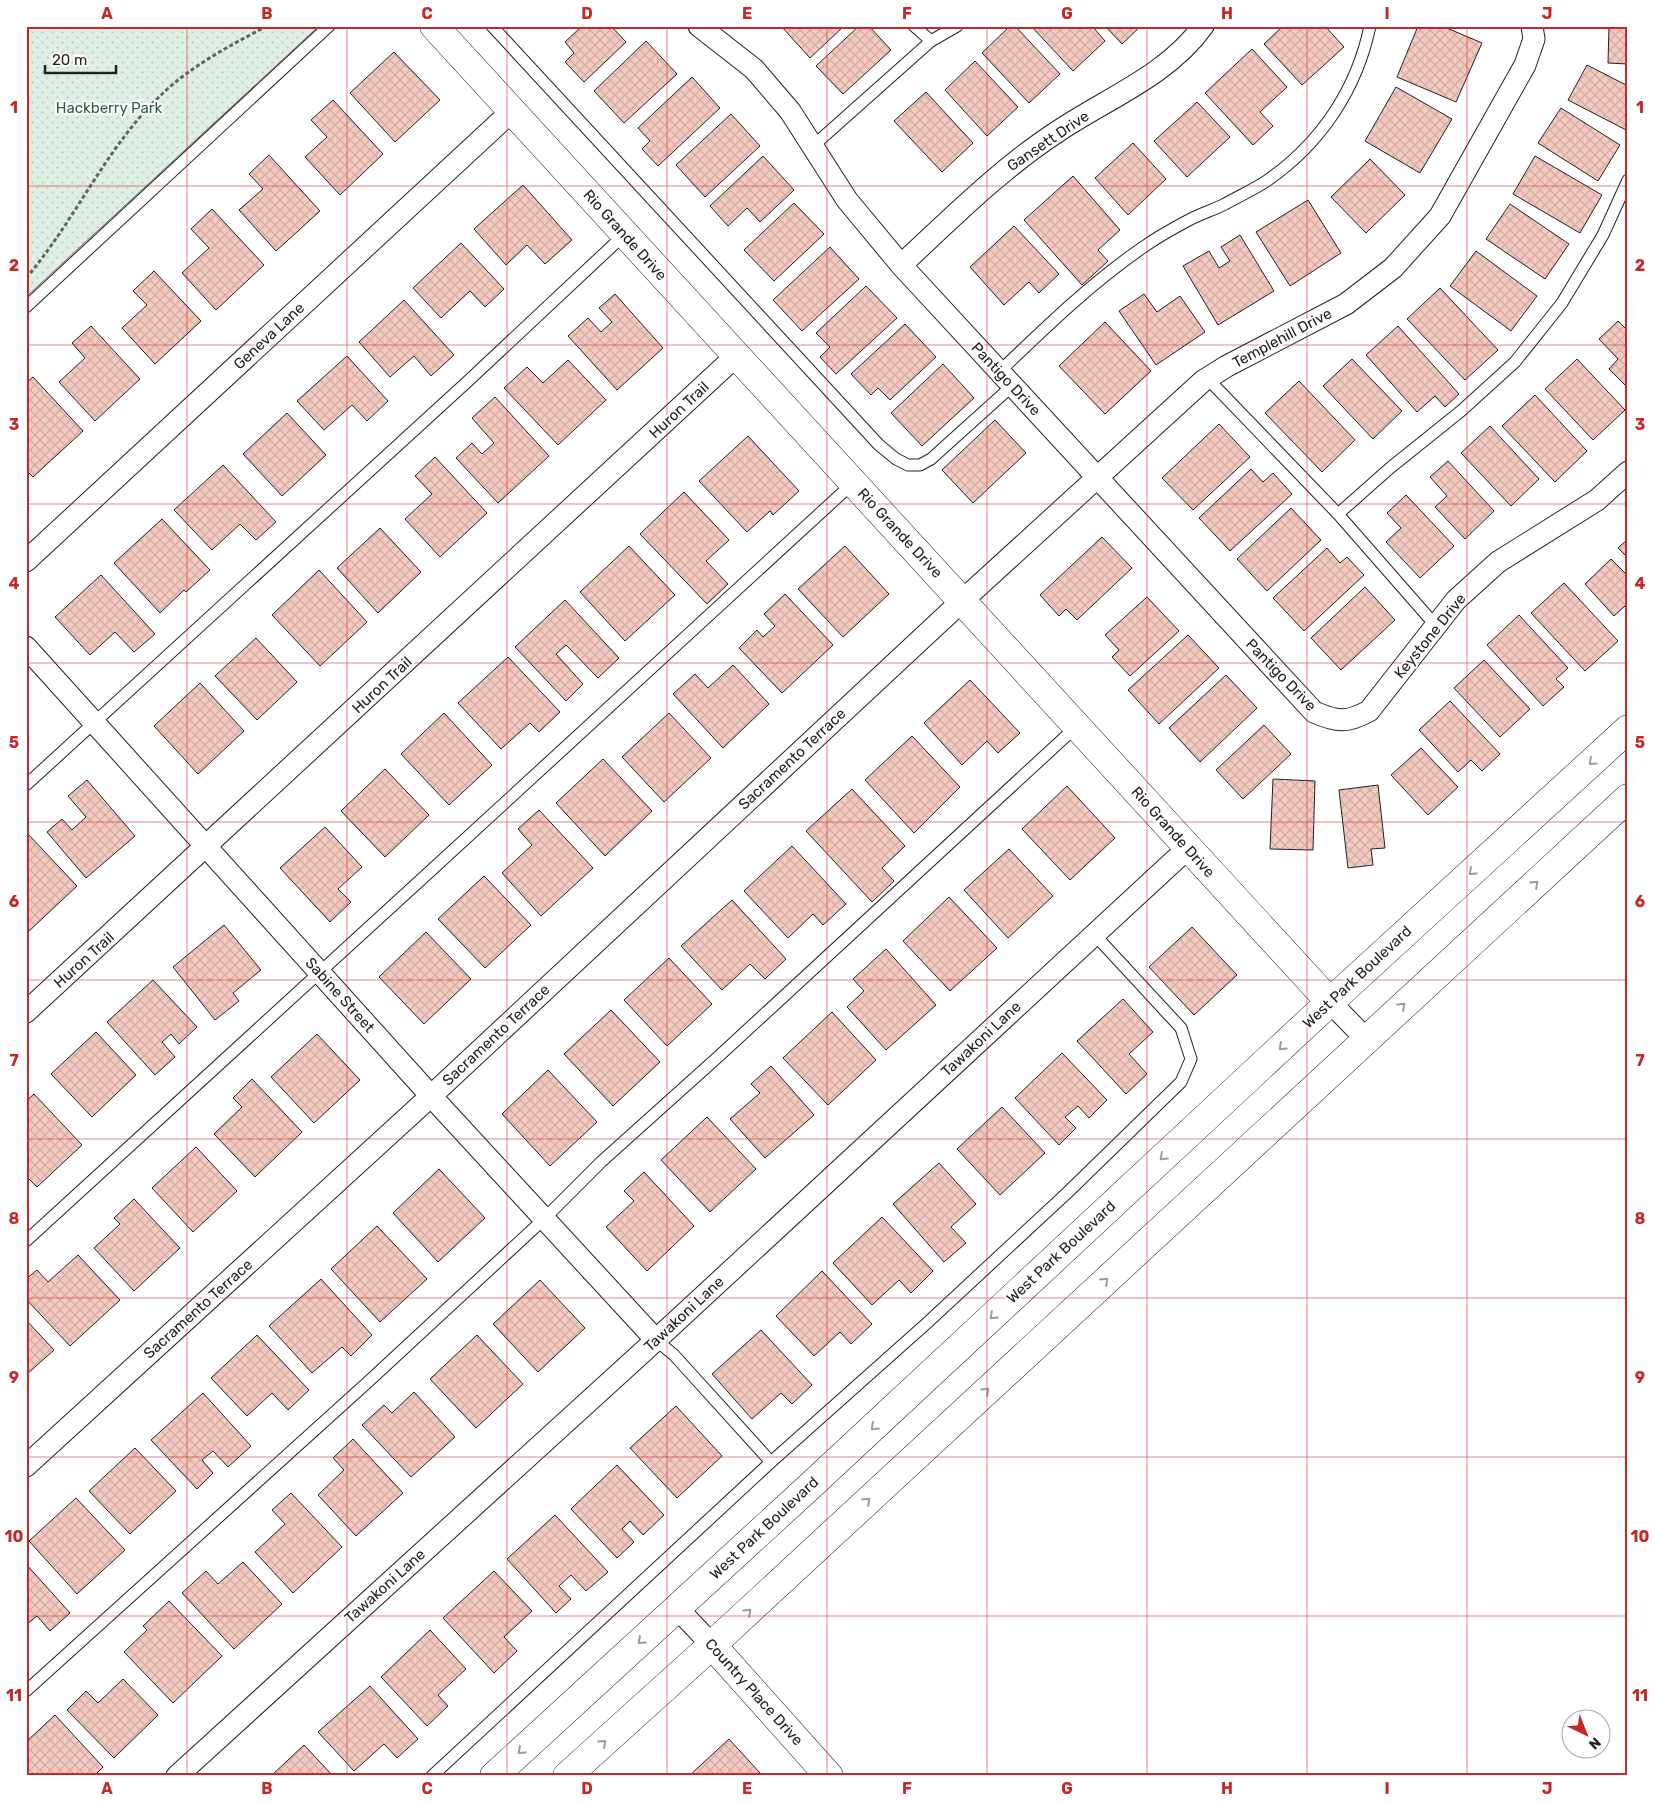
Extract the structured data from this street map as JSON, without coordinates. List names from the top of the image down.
{
  "streets": {
    "main road": ["Rio Grande Drive", "West Park Boulevard", "Country Place Drive"],
    "street": [
      "Gansett Drive",
      "Geneva Lane",
      "Templehill Drive",
      "Pantigo Drive",
      "Huron Trail",
      "Keystone Drive",
      "Sacramento Terrace",
      "Sabine Street",
      "Tawakoni Lane"
    ]
  },
  "crossings": [
    ["Gansett Drive", "Pantigo Drive"],
    ["Rio Grande Drive", "Geneva Lane"],
    ["Rio Grande Drive", "Templehill Drive"],
    ["Rio Grande Drive", "Huron Trail"],
    ["Rio Grande Drive", "Sacramento Terrace"],
    ["Rio Grande Drive", "West Park Boulevard"],
    ["Rio Grande Drive", "Tawakoni Lane"],
    ["Templehill Drive", "Pantigo Drive"],
    ["Templehill Drive", "Sacramento Terrace"],
    ["Pantigo Drive", "Keystone Drive"],
    ["Huron Trail", "Sabine Street"],
    ["Sacramento Terrace", "Sabine Street"],
    ["West Park Boulevard", "Country Place Drive"],
    ["Sabine Street", "Tawakoni Lane"]
  ],
  "parks": ["Hackberry Park"],
  "scale_bar": "20 m",
  "north": "bottom right",
  "grid": {
    "columns": [
      "A",
      "B",
      "C",
      "D",
      "E",
      "F",
      "G",
      "H",
      "I",
      "J"
    ],
    "rows": [
      "1",
      "2",
      "3",
      "4",
      "5",
      "6",
      "7",
      "8",
      "9",
      "10",
      "11"
    ]
  }
}
